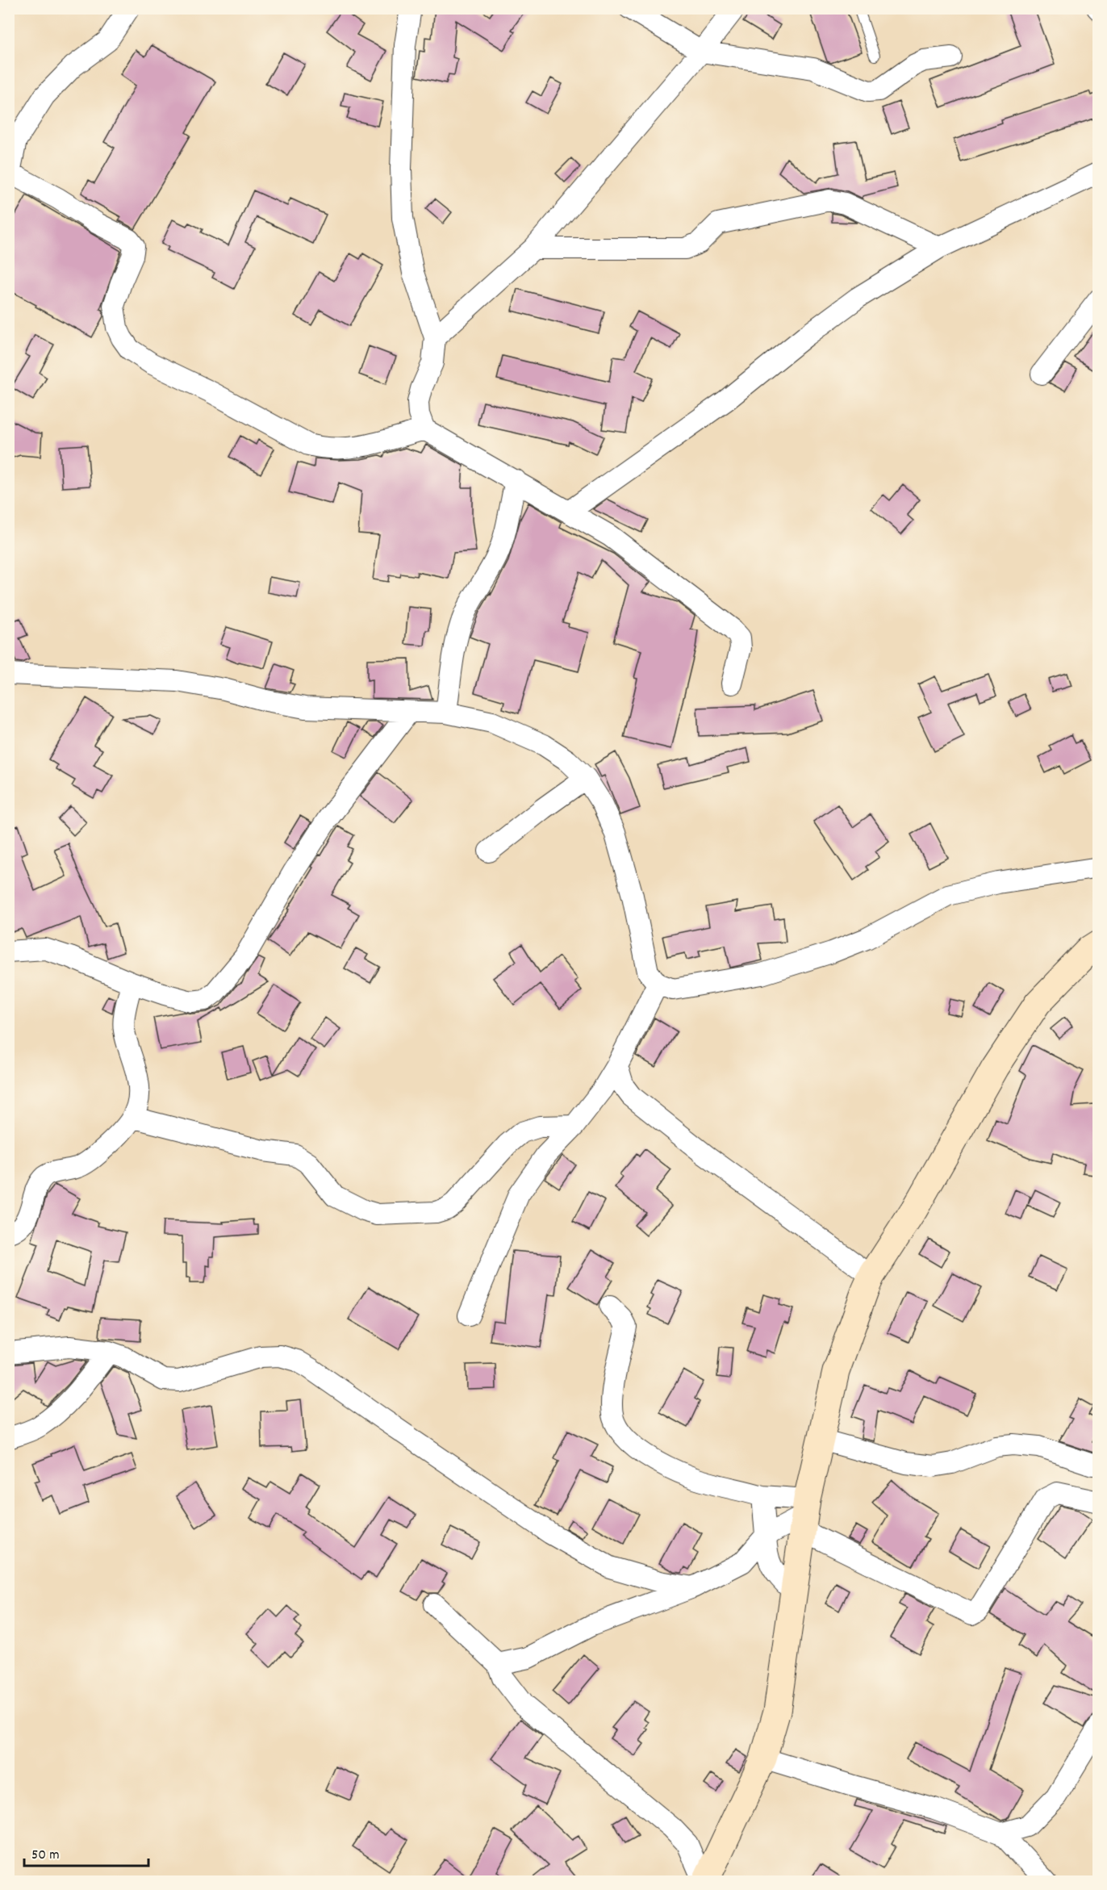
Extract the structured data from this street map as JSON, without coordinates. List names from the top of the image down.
{
  "scale_bar": "50 m"
}
